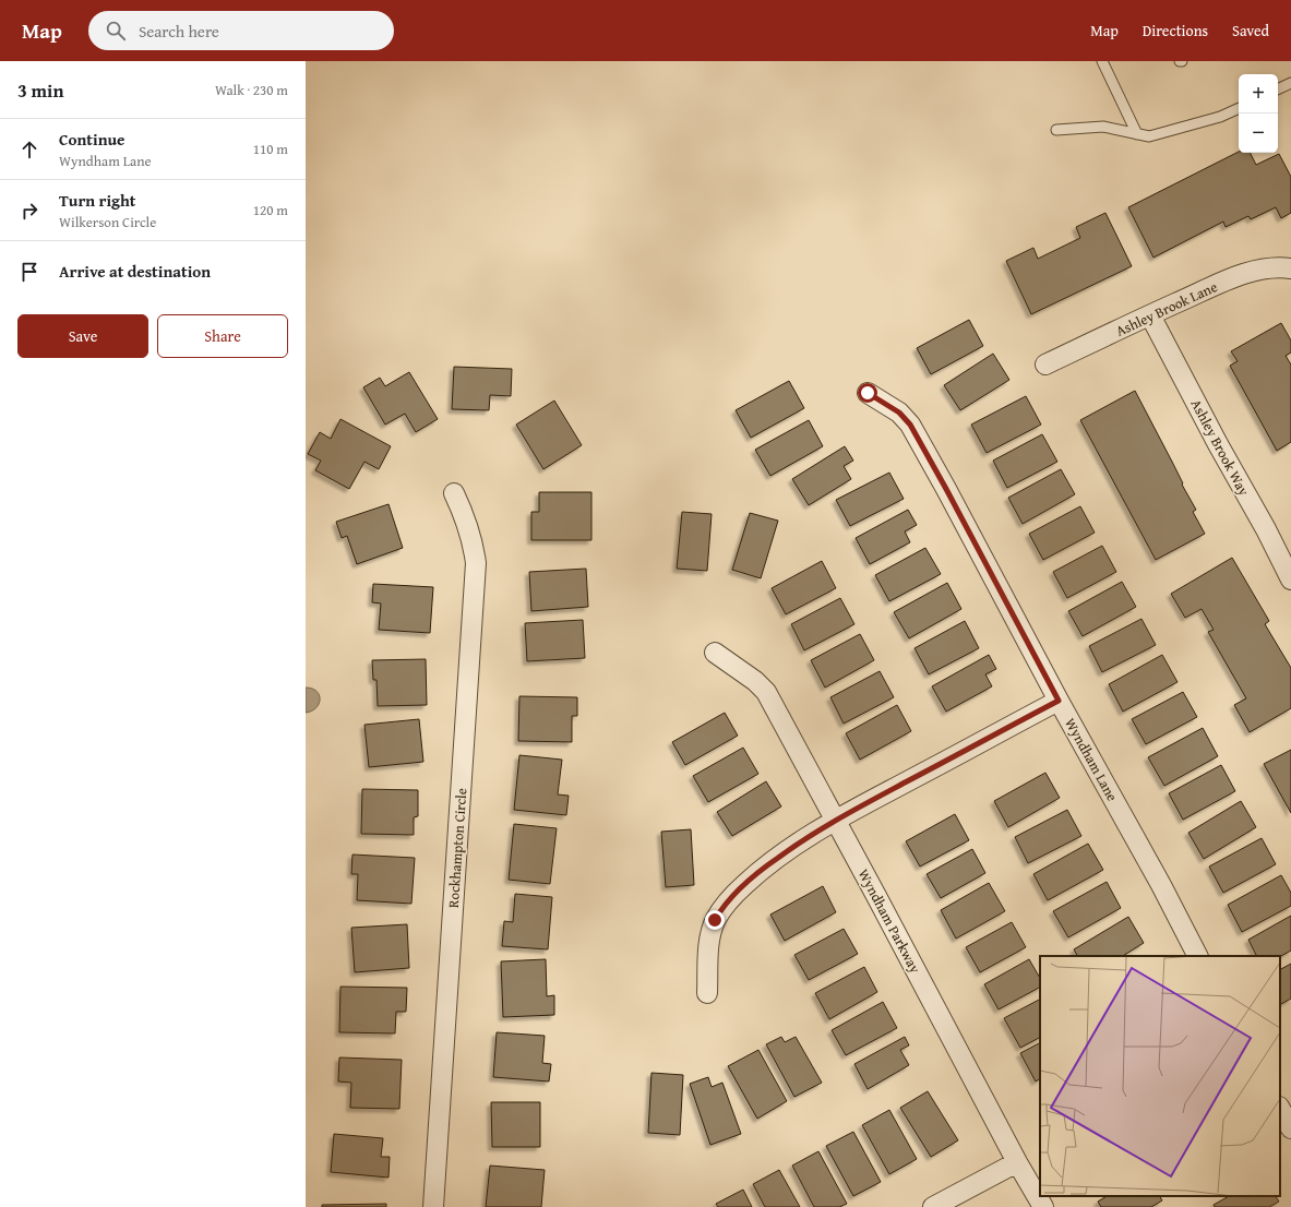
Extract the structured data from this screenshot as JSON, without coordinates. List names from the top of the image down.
{
  "streets": {
    "street": [
      "Ashley Brook Lane",
      "Ashley Brook Way",
      "Wyndham Lane",
      "Rockhampton Circle",
      "Wyndham Parkway"
    ]
  },
  "crossings": [
    ["Ashley Brook Lane", "Ashley Brook Way"]
  ],
  "page": {
    "header": "Map",
    "search": "Search here",
    "nav": ["Map", "Directions", "Saved"],
    "heading": ["3 min", "Walk · 230 m"],
    "map_buttons": ["+", "−"],
    "list": [
      ["Continue", "Wyndham Lane", "110 m"],
      ["Turn right", "Wilkerson Circle", "120 m"],
      "Arrive at destination"
    ],
    "buttons": ["Save", "Share"]
  }
}
